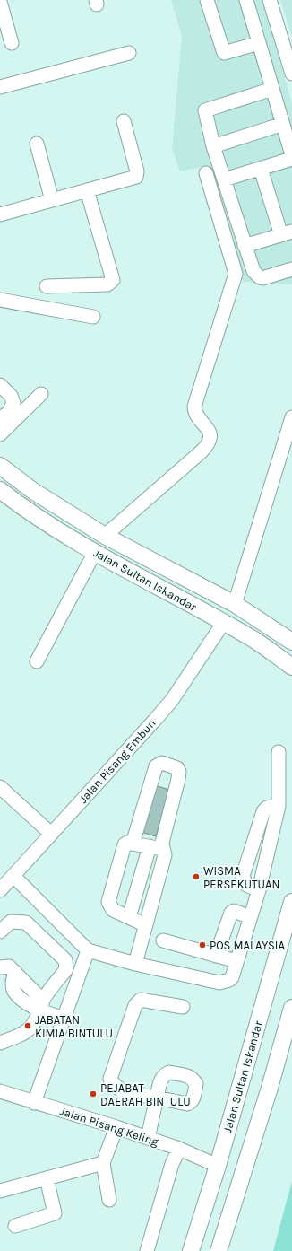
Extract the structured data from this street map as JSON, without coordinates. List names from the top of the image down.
{
  "streets": {
    "main road": ["Jalan Sultan Iskandar"],
    "street": ["Jalan Pisang Embun", "Jalan Pisang Keling"]
  },
  "crossings": [
    ["Jalan Sultan Iskandar", "Jalan Pisang Embun"],
    ["Jalan Sultan Iskandar", "Jalan Pisang Keling"]
  ],
  "places": [
    "WISMA PERSEKUTUAN",
    "POS MALAYSIA",
    "JABATAN KIMIA BINTULU",
    "PEJABAT DAERAH BINTULU"
  ]
}
